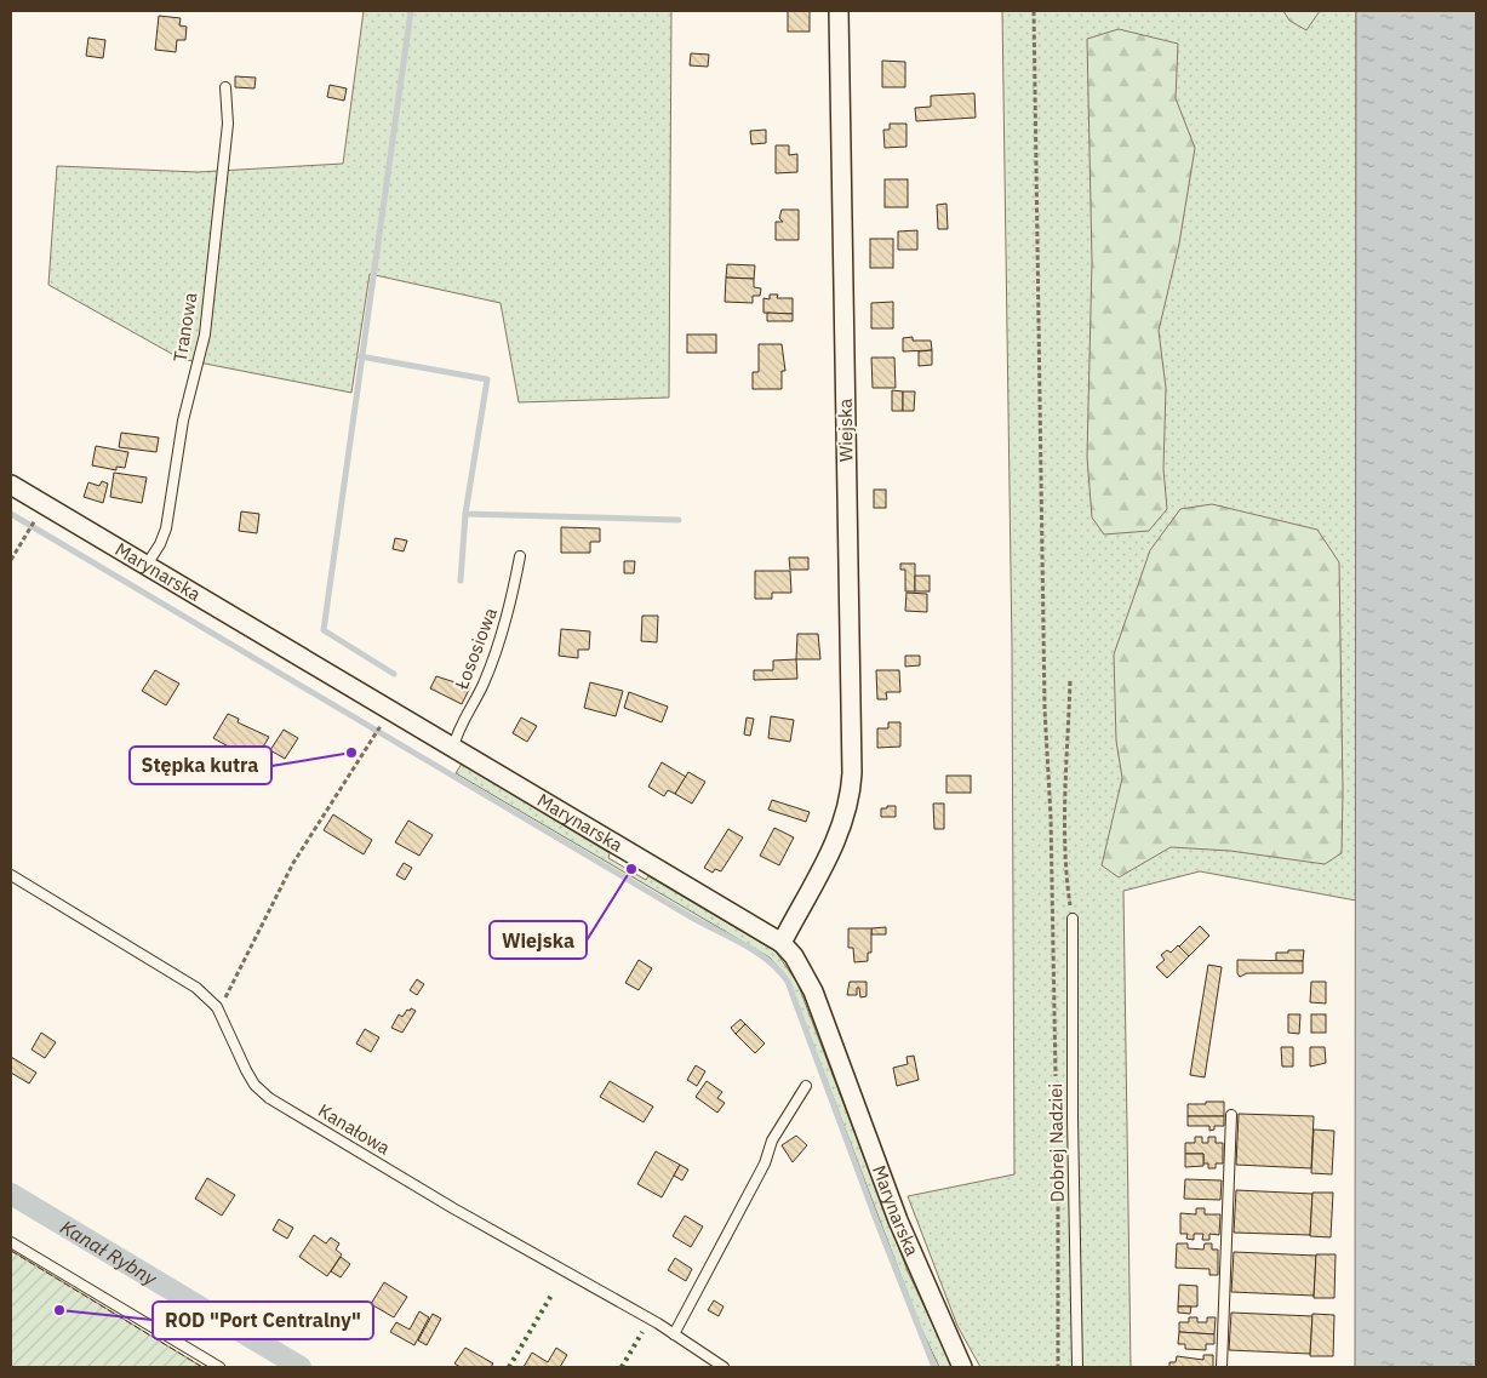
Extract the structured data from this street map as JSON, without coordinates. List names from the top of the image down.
{
  "streets": {
    "street": ["Wiejska", "Marynarska"],
    "lane": [
      "Tranowa",
      "Łososiowa",
      "Kanałowa",
      "Dobrej Nadziei"
    ]
  },
  "crossings": [
    ["Tranowa", "Marynarska"],
    ["Wiejska", "Marynarska"],
    ["Marynarska", "Łososiowa"]
  ],
  "water": ["Kanał Rybny"],
  "places": ["Stępka kutra", "Wiejska", "ROD \"Port Centralny\""]
}
